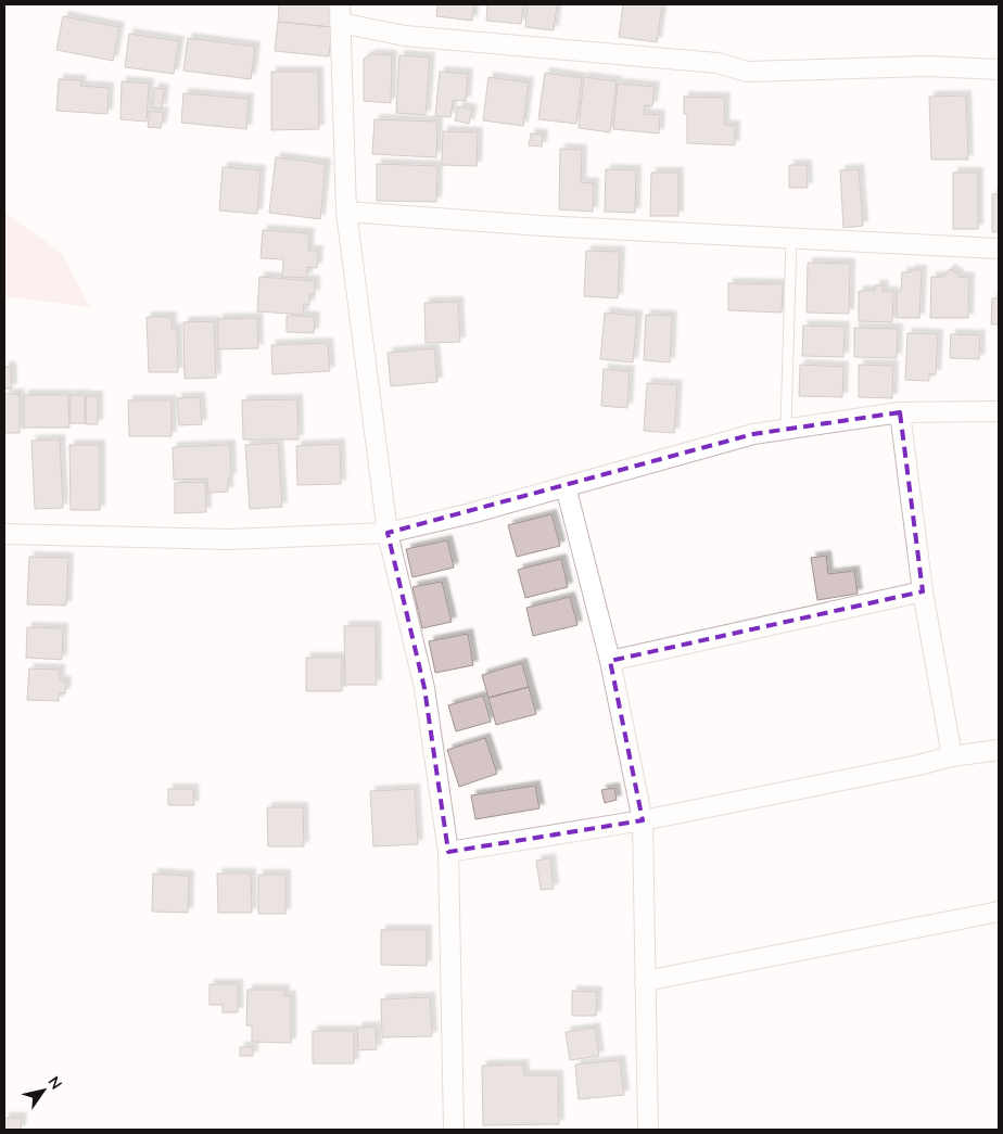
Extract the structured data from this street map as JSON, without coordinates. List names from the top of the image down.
{
  "north": "top right"
}
